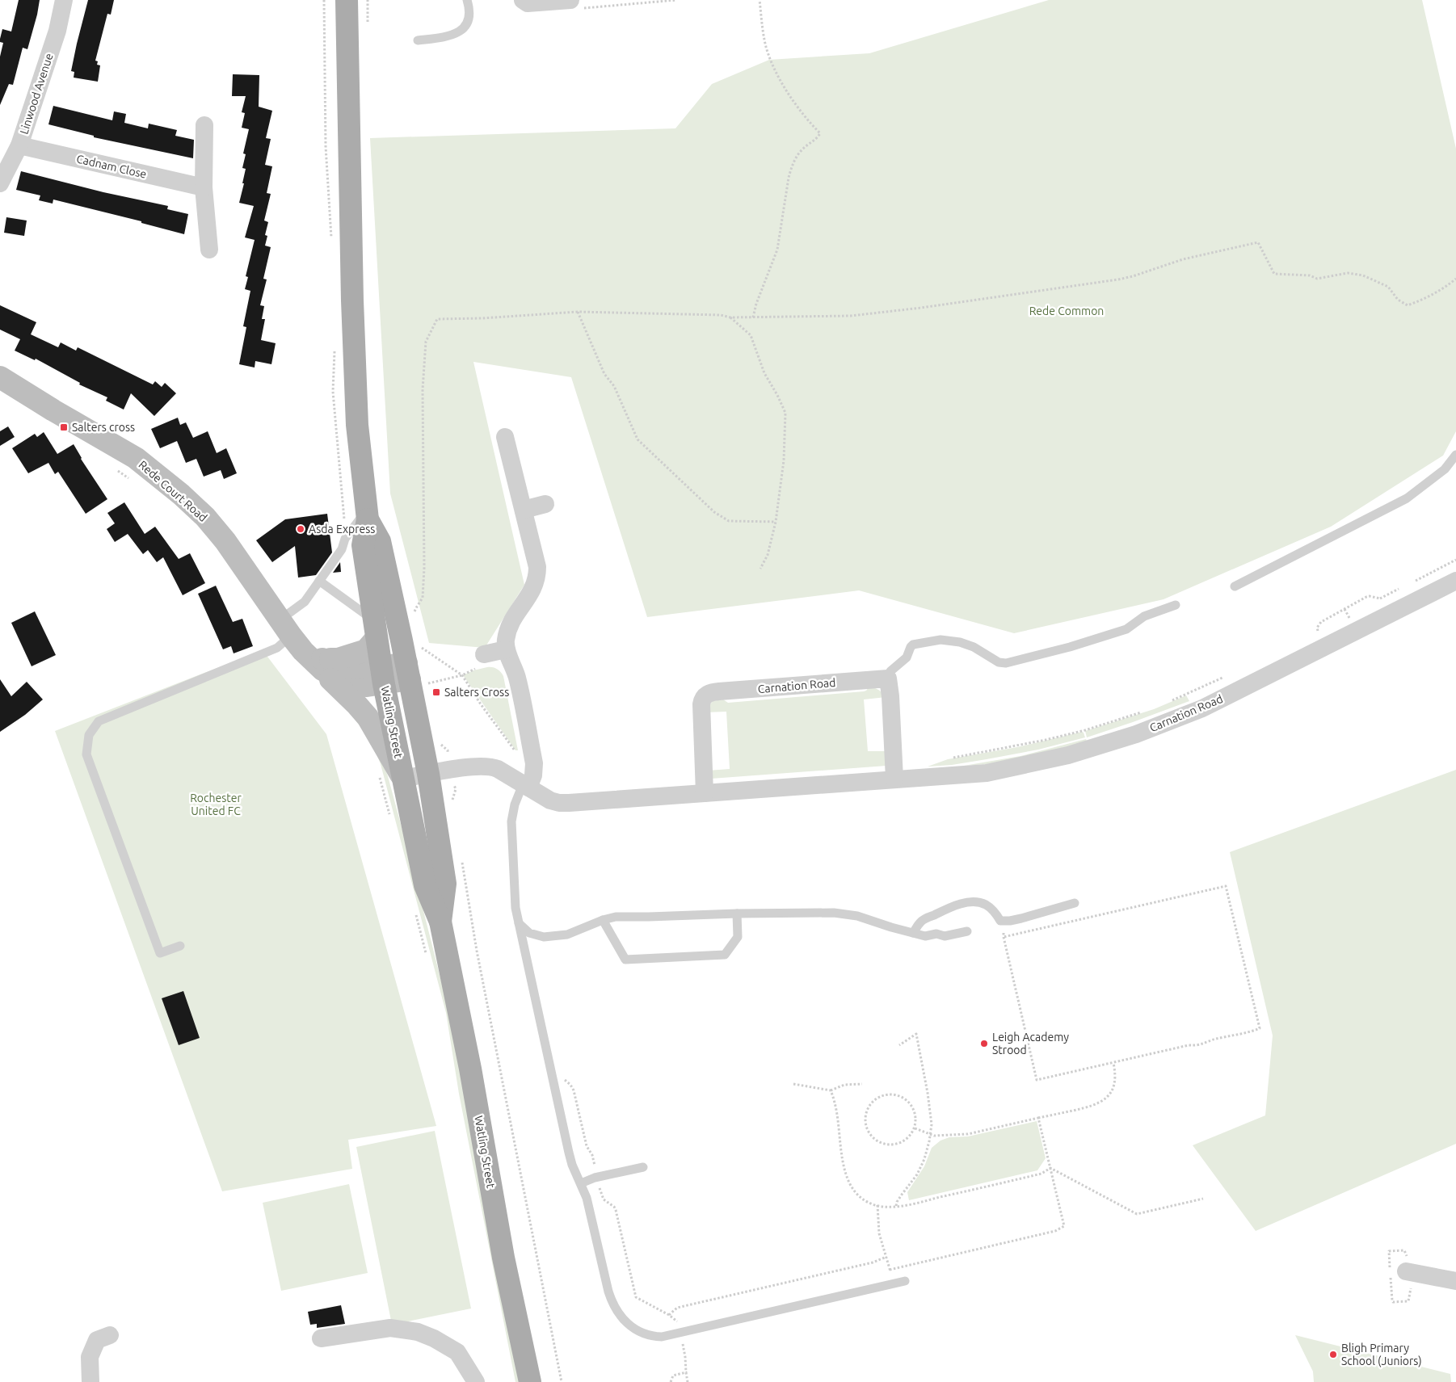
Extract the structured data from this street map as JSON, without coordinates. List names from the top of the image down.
{
  "streets": {
    "main road": ["Rede Court Road", "Watling Street"],
    "street": ["Linwood Avenue", "Cadnam Close", "Carnation Road"]
  },
  "crossings": [
    ["Linwood Avenue", "Cadnam Close"],
    ["Rede Court Road", "Watling Street"],
    ["Carnation Road", "Watling Street"]
  ],
  "parks": ["Rede Common", "Rochester United FC"],
  "places": {
    "transit": ["Salters cross", "Salters Cross"],
    "other": ["Asda Express", "Leigh Academy Strood", "Bligh Primary School (Juniors)"]
  }
}
